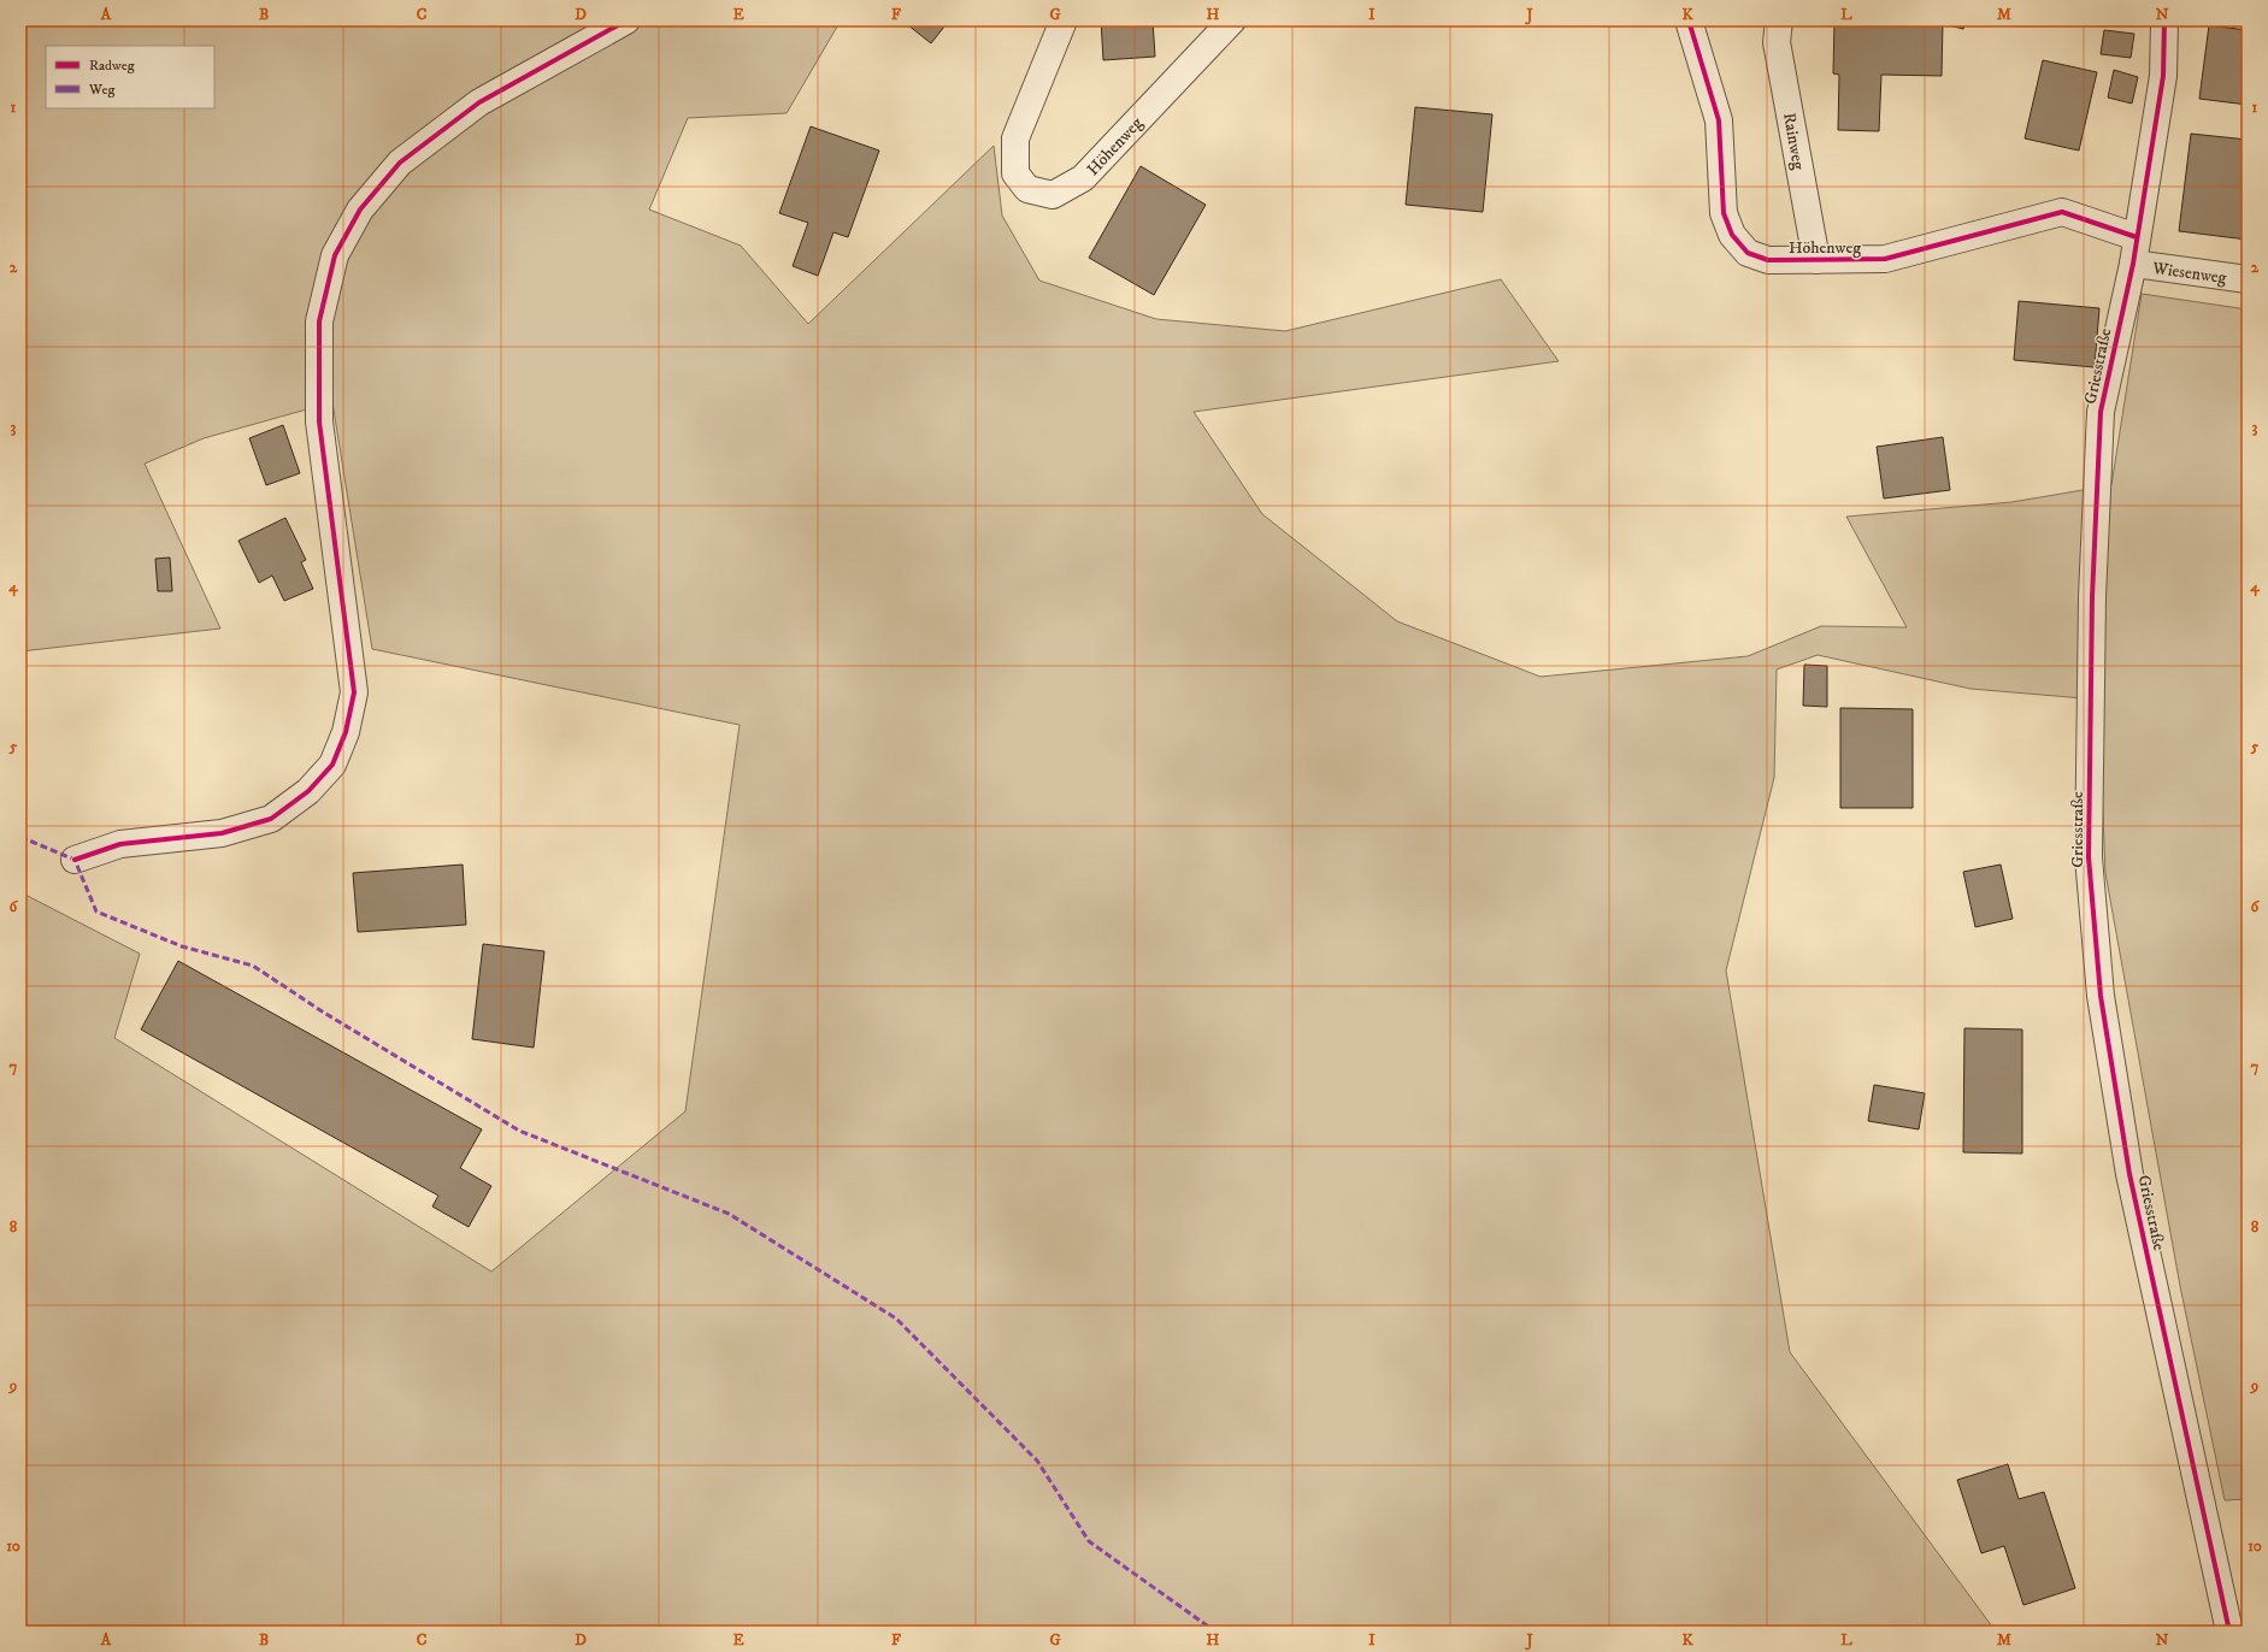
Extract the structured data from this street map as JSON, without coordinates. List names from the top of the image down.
{
  "streets": {
    "street": [
      "Rainweg",
      "Höhenweg",
      "Wiesenweg",
      "Griesstraße"
    ]
  },
  "crossings": [
    ["Rainweg", "Höhenweg"],
    ["Höhenweg", "Griesstraße"],
    ["Wiesenweg", "Griesstraße"]
  ],
  "legend": ["Radweg", "Weg"],
  "grid": {
    "columns": [
      "A",
      "B",
      "C",
      "D",
      "E",
      "F",
      "G",
      "H",
      "I",
      "J",
      "K",
      "L",
      "M",
      "N"
    ],
    "rows": [
      "1",
      "2",
      "3",
      "4",
      "5",
      "6",
      "7",
      "8",
      "9",
      "10"
    ]
  }
}
